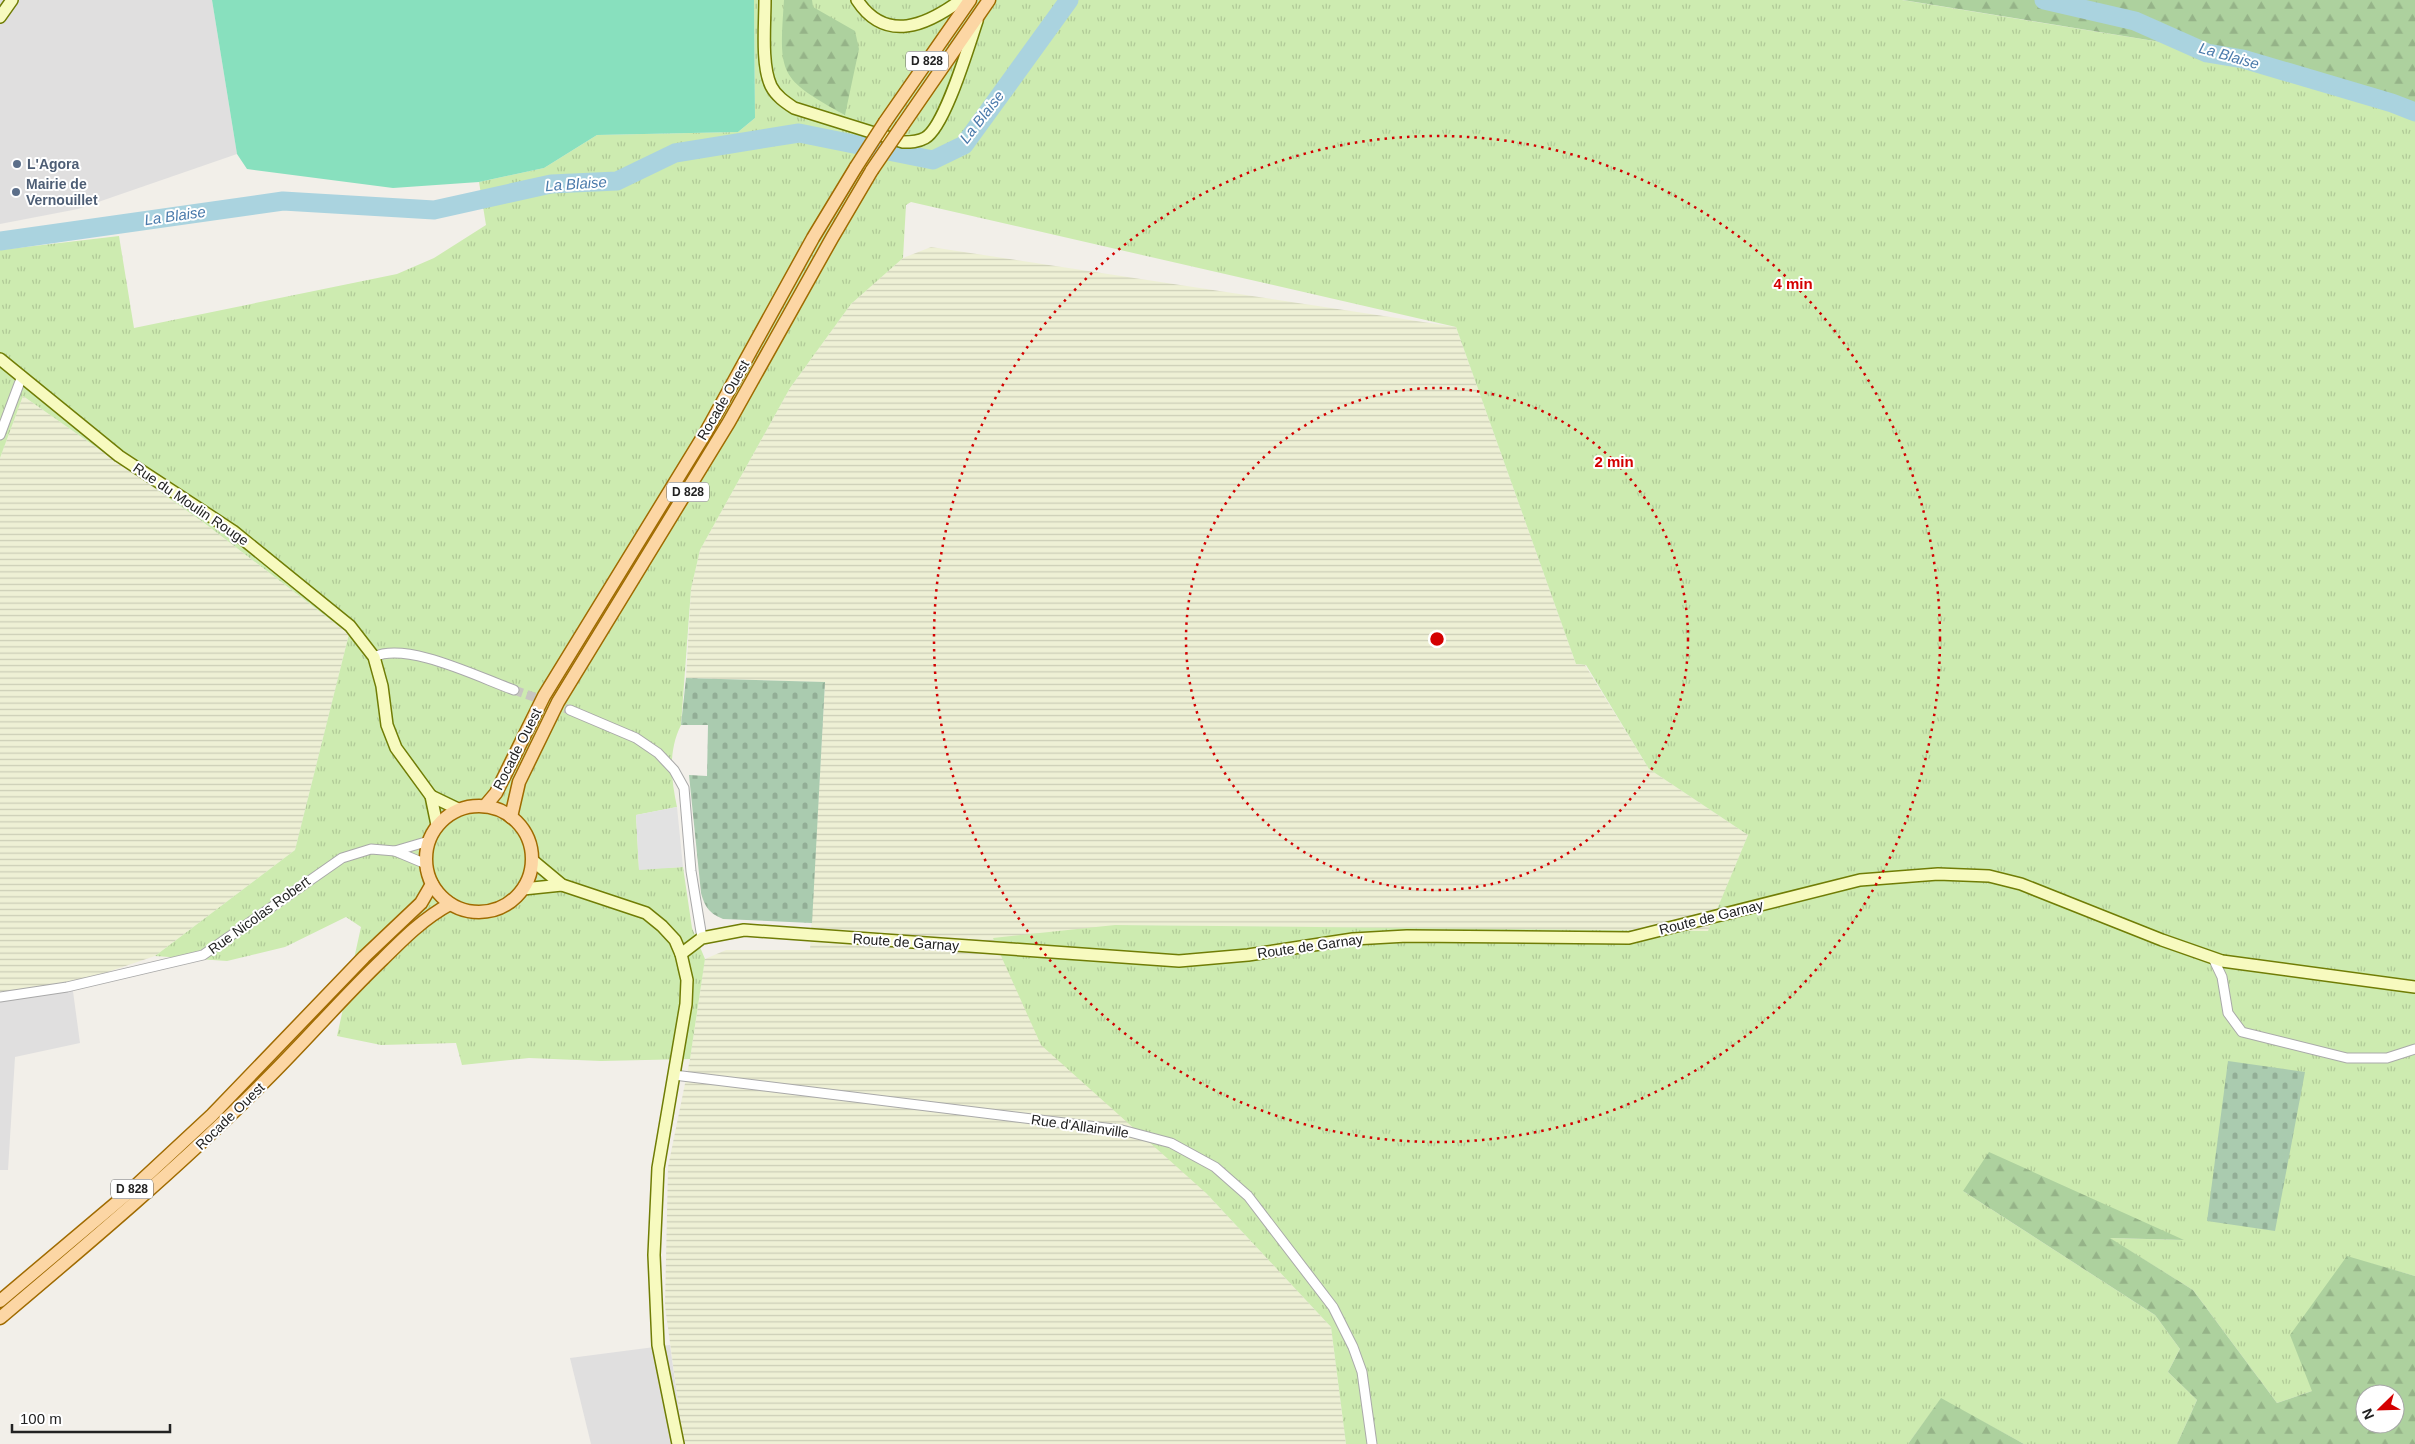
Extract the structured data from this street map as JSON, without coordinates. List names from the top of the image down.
{
  "streets": {
    "main road": ["D 828", "Rocade Ouest"],
    "street": [
      "Rue du Moulin Rouge",
      "Rue Nicolas Robert",
      "Route de Garnay",
      "Rue d'Allainville"
    ]
  },
  "crossings": [
    ["D 828", "Rocade Ouest"],
    ["Rocade Ouest", "Rue du Moulin Rouge"],
    ["Rocade Ouest", "Rue Nicolas Robert"],
    ["Rue du Moulin Rouge", "Rue Nicolas Robert"]
  ],
  "water": ["La Blaise"],
  "places": ["L'Agora", "Mairie de Vernouillet"],
  "scale_bar": "100 m",
  "north": "bottom left",
  "rings": ["4 min", "2 min"]
}
